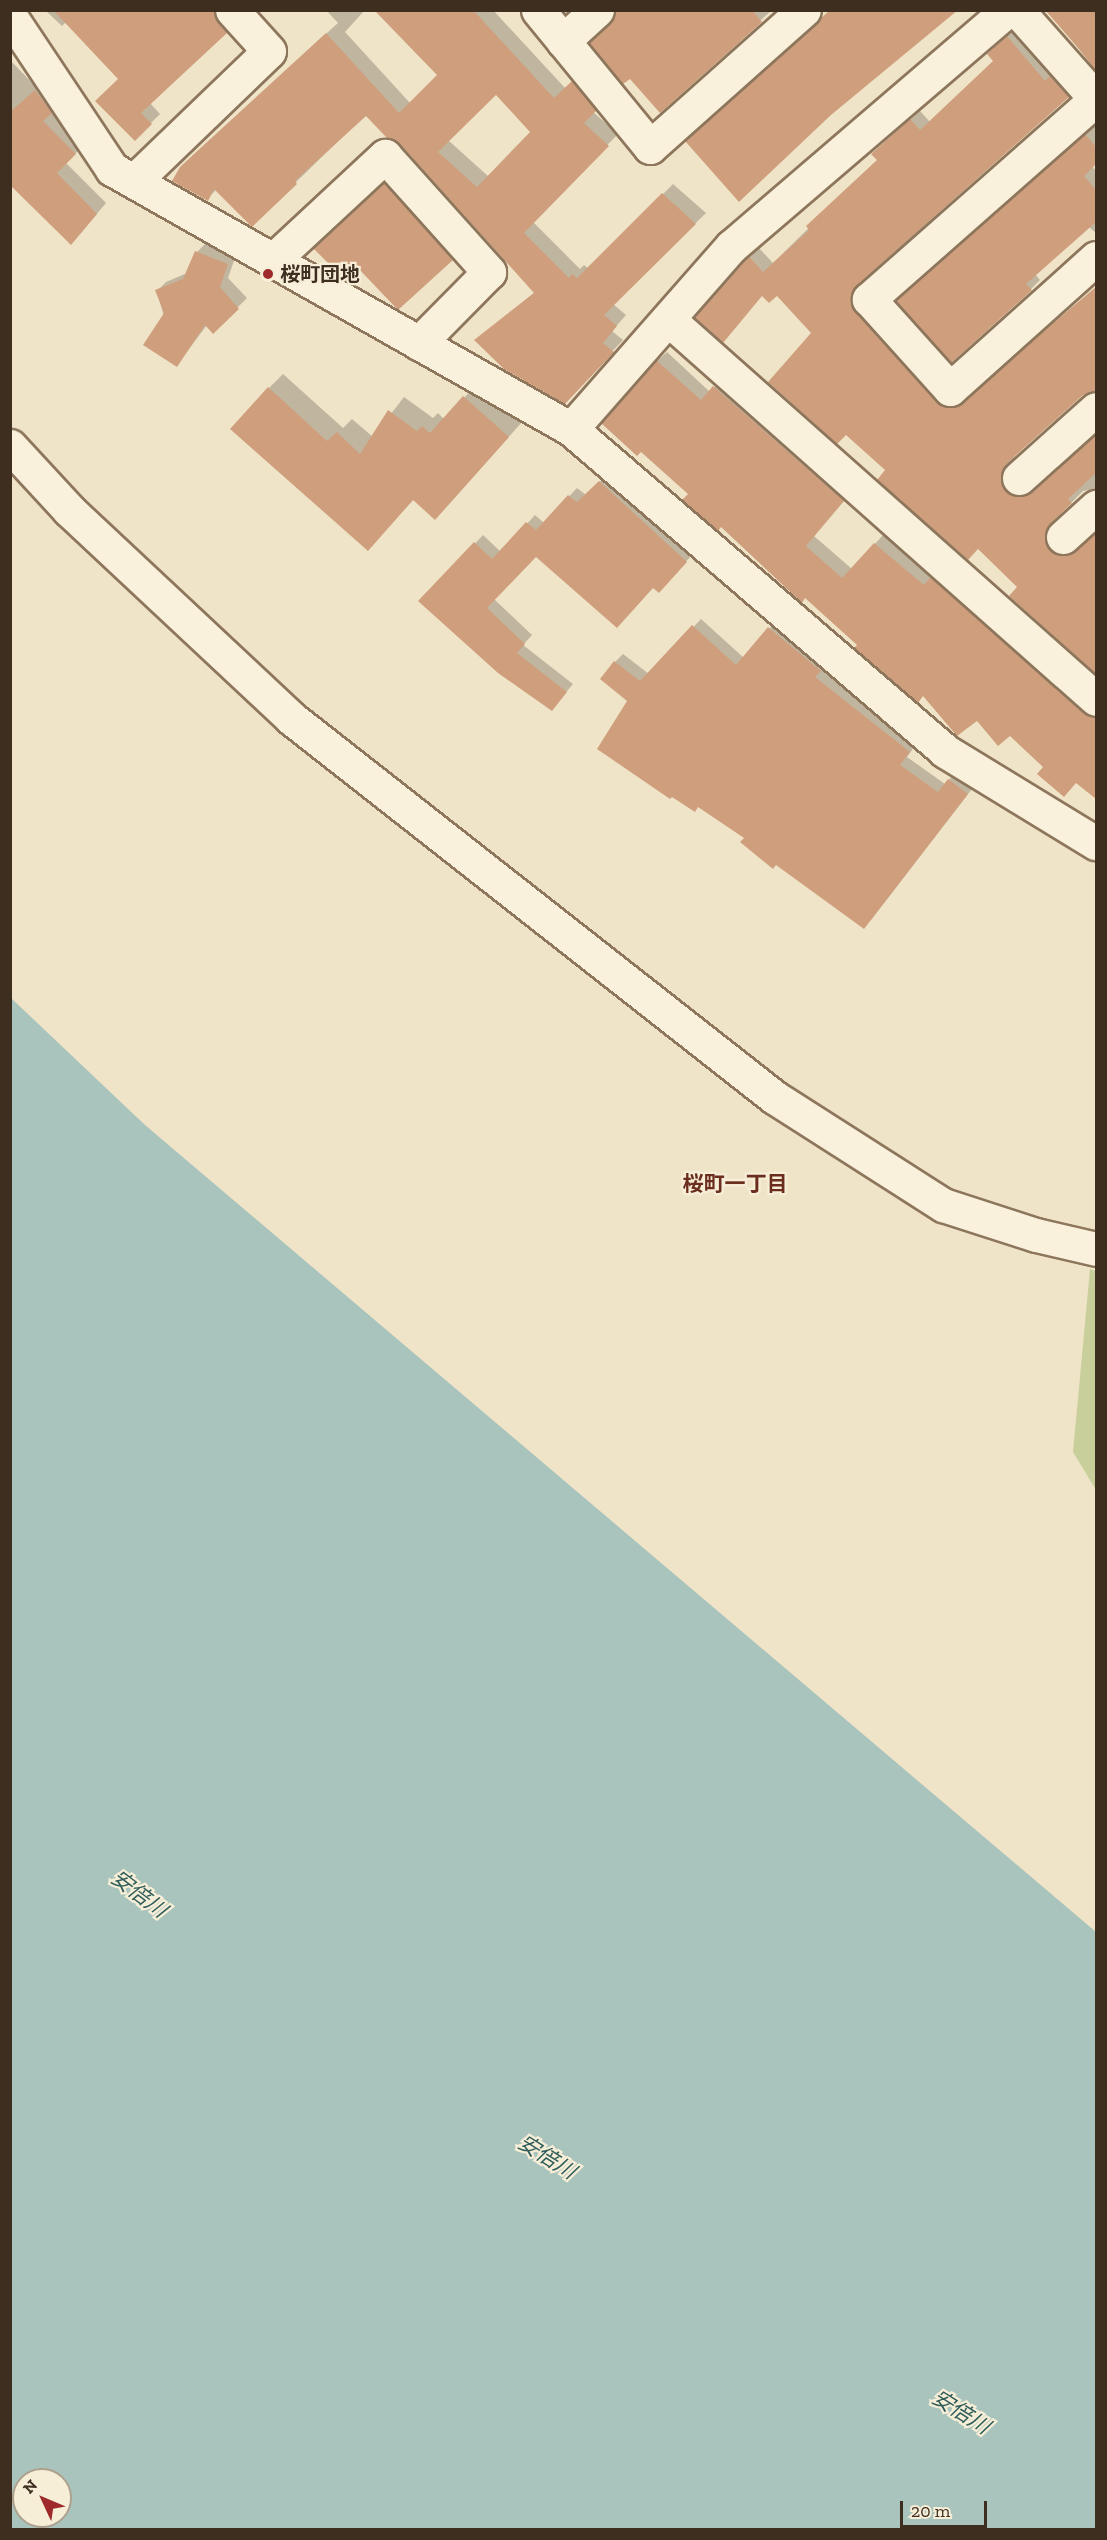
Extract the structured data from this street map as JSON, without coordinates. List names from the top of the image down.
{
  "districts": ["桜町一丁目"],
  "water": ["安倍川"],
  "places": ["桜町団地"],
  "scale_bar": "20 m",
  "north": "top left"
}
